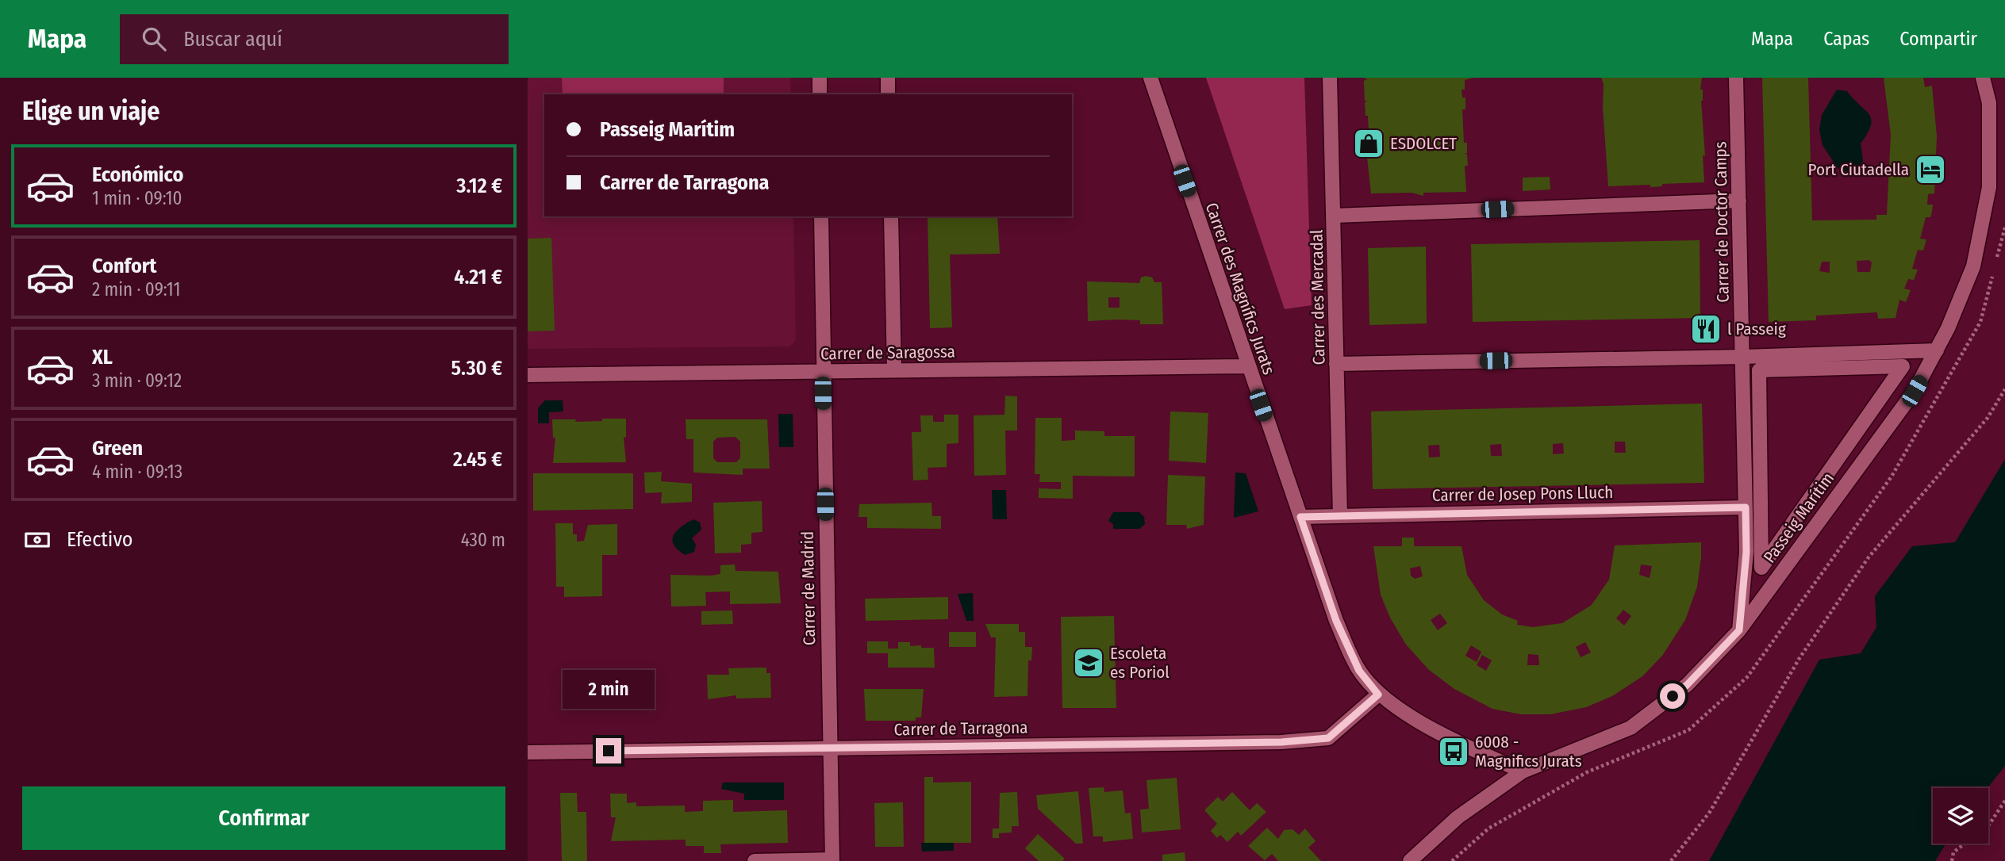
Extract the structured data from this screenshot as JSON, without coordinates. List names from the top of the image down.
{
  "streets": {
    "street": [
      "Carrer de Doctor Camps",
      "Carrer des Magnífics Jurats",
      "Carrer des Mercadal",
      "Carrer de Saragossa",
      "Carrer de Josep Pons Lluch",
      "Passeig Marítim",
      "Carrer de Madrid",
      "Carrer de Tarragona"
    ]
  },
  "crossings": [
    ["Carrer de Doctor Camps", "Carrer de Josep Pons Lluch"],
    ["Carrer de Doctor Camps", "Passeig Marítim"],
    ["Carrer des Magnífics Jurats", "Carrer de Saragossa"],
    ["Carrer des Magnífics Jurats", "Carrer de Josep Pons Lluch"],
    ["Carrer des Magnífics Jurats", "Passeig Marítim"],
    ["Carrer des Magnífics Jurats", "Carrer de Tarragona"],
    ["Carrer des Mercadal", "Carrer de Josep Pons Lluch"],
    ["Carrer de Saragossa", "Carrer de Madrid"],
    ["Carrer de Madrid", "Carrer de Tarragona"]
  ],
  "places": {
    "shop": ["ESDOLCET"],
    "hotel": ["Port Ciutadella"],
    "restaurant": ["l Passeig"],
    "school or university": ["Escoleta es Poriol"],
    "bus stop": ["6008 - Magnifics Jurats"]
  },
  "page": {
    "header": "Mapa",
    "search": "Buscar aquí",
    "nav": ["Mapa", "Capas", "Compartir"],
    "heading": "Elige un viaje",
    "banner": ["Passeig Marítim", "Carrer de Tarragona"],
    "list": [
      {
        "name": "Económico",
        "note": "1 min · 09:10",
        "value": "3.12 €"
      },
      {
        "name": "Confort",
        "note": "2 min · 09:11",
        "value": "4.21 €"
      },
      {
        "name": "XL",
        "note": "3 min · 09:12",
        "value": "5.30 €"
      },
      {
        "name": "Green",
        "note": "4 min · 09:13",
        "value": "2.45 €"
      }
    ],
    "pay": ["Efectivo", "430 m"],
    "bubble": "2 min",
    "buttons": "Confirmar"
  }
}
